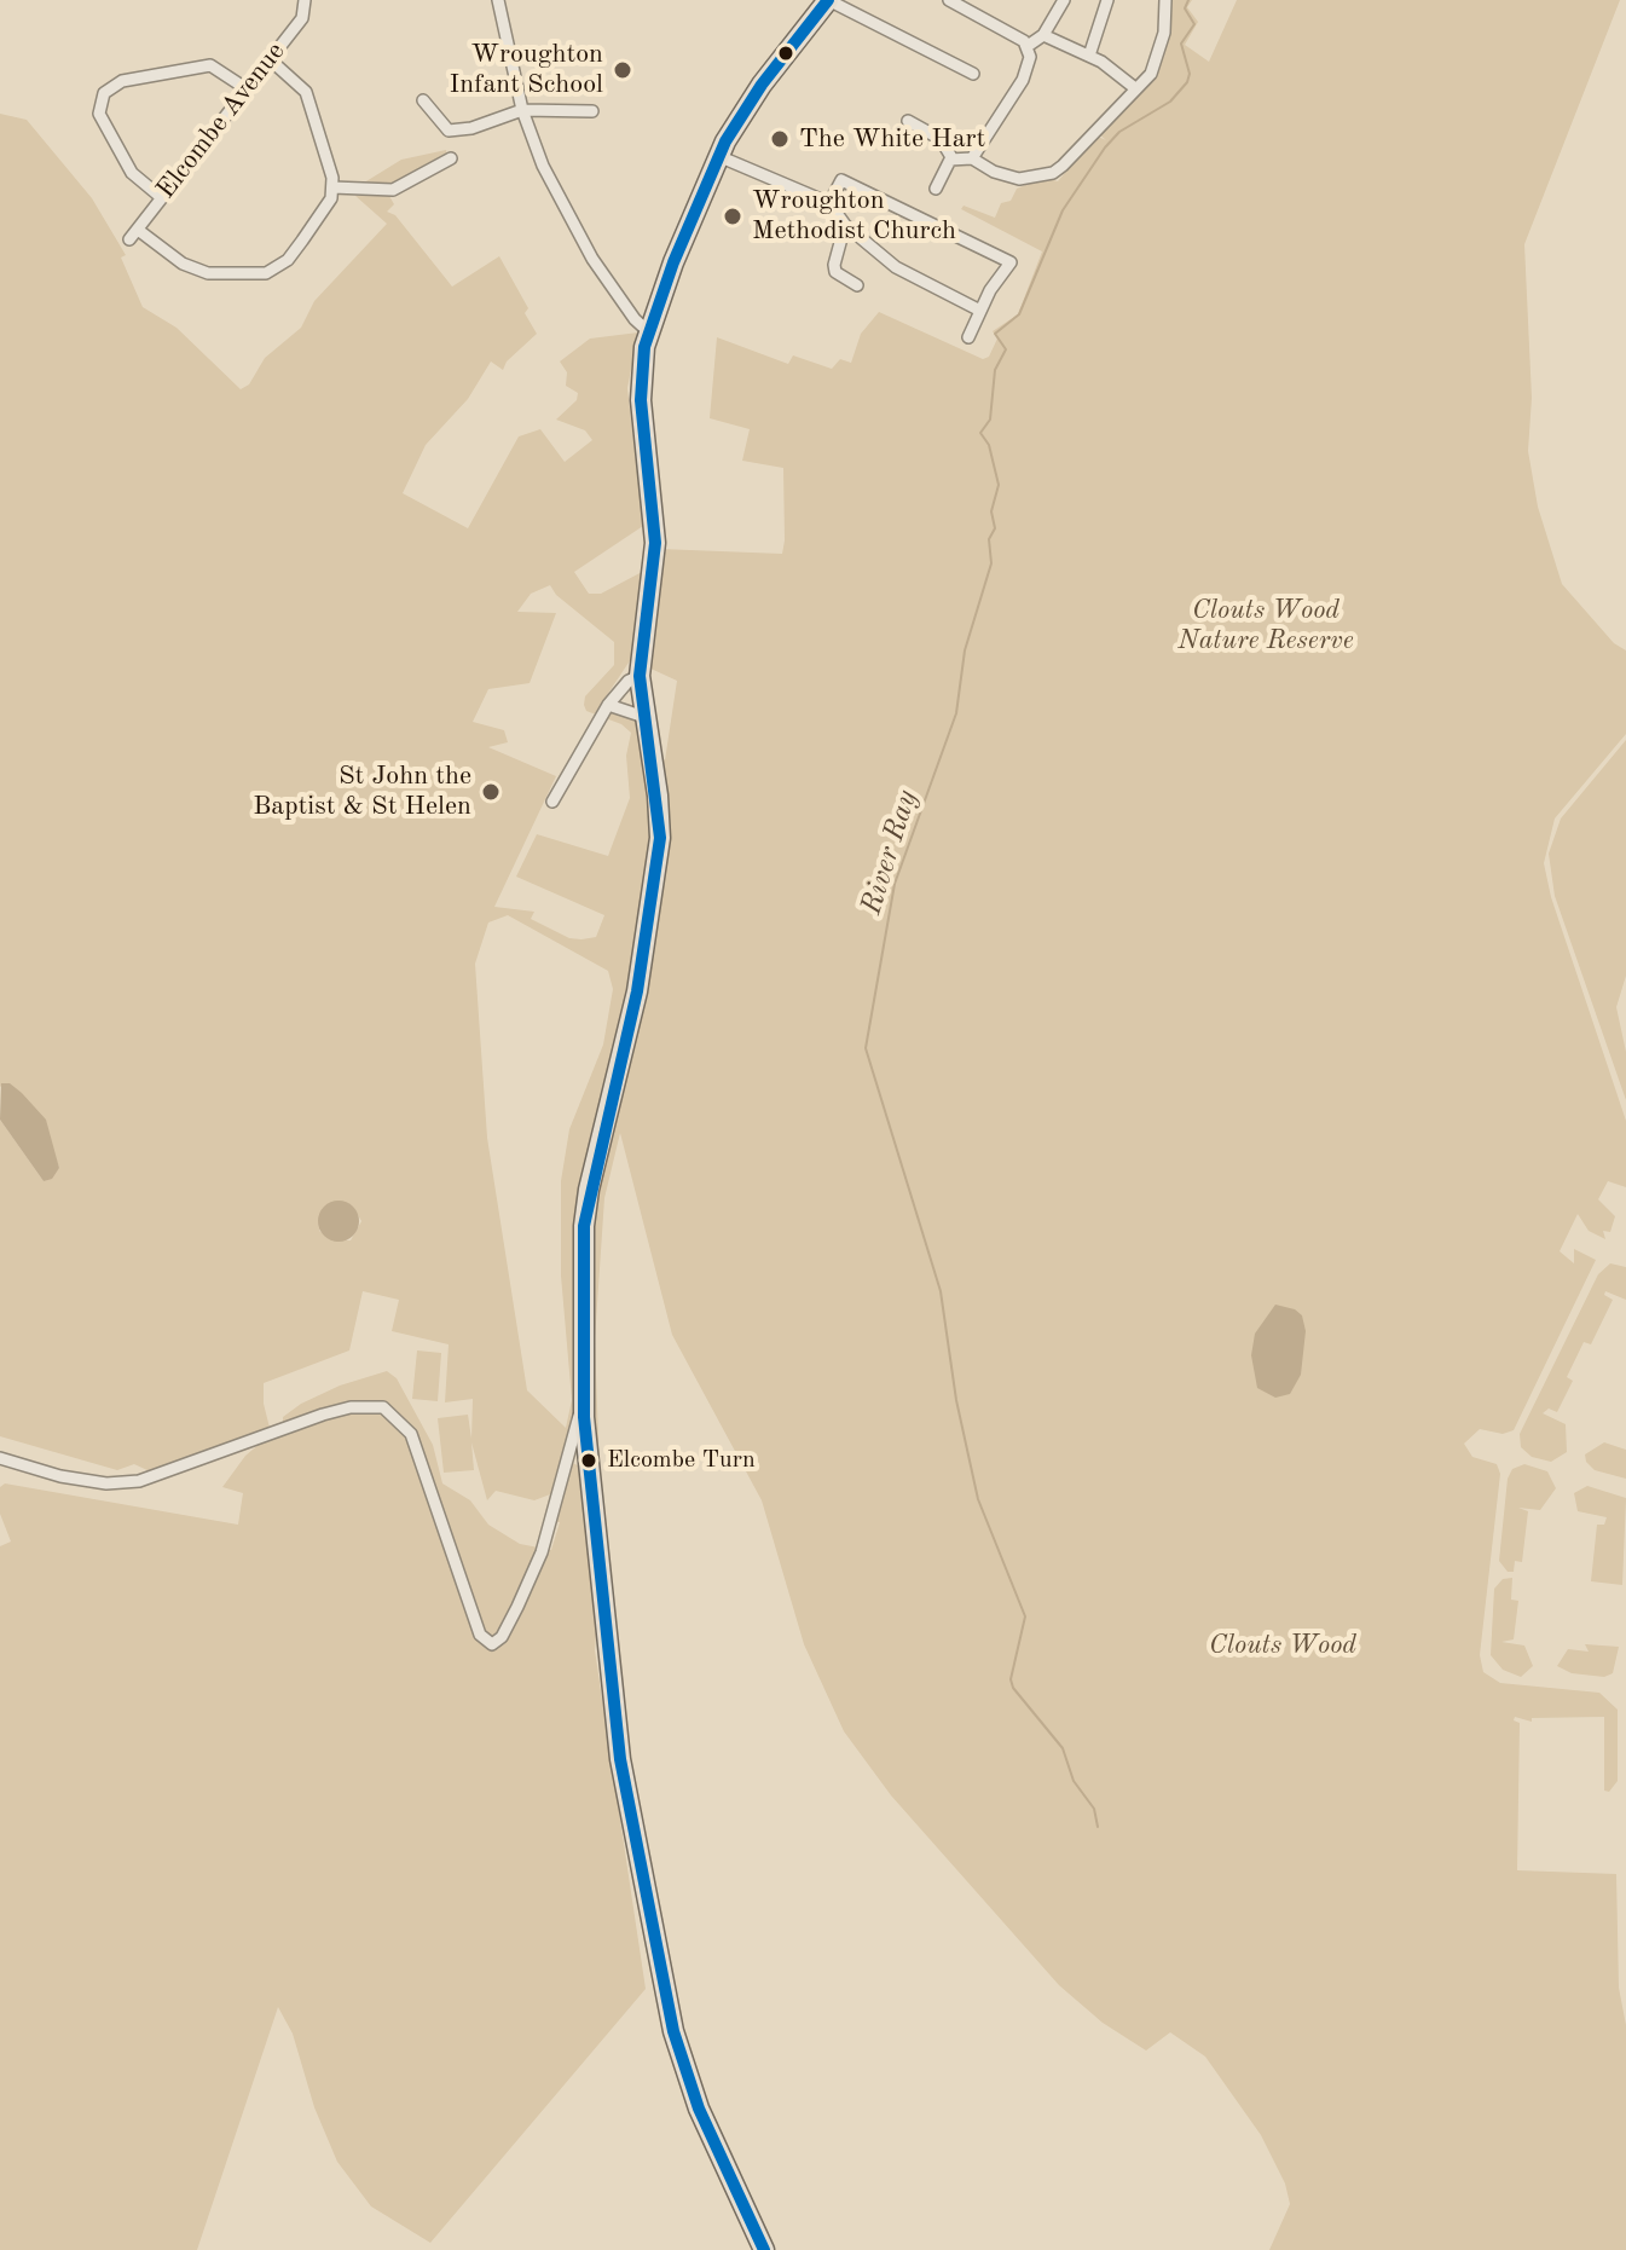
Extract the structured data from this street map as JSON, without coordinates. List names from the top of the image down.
{
  "streets": {
    "street": ["Elcombe Avenue"]
  },
  "water": ["River Ray"],
  "parks": ["Clouts Wood Nature Reserve", "Clouts Wood"],
  "places": [
    "Wroughton Infant School",
    "The White Hart",
    "Wroughton Methodist Church",
    "St John the Baptist & St Helen",
    "Elcombe Turn"
  ]
}
